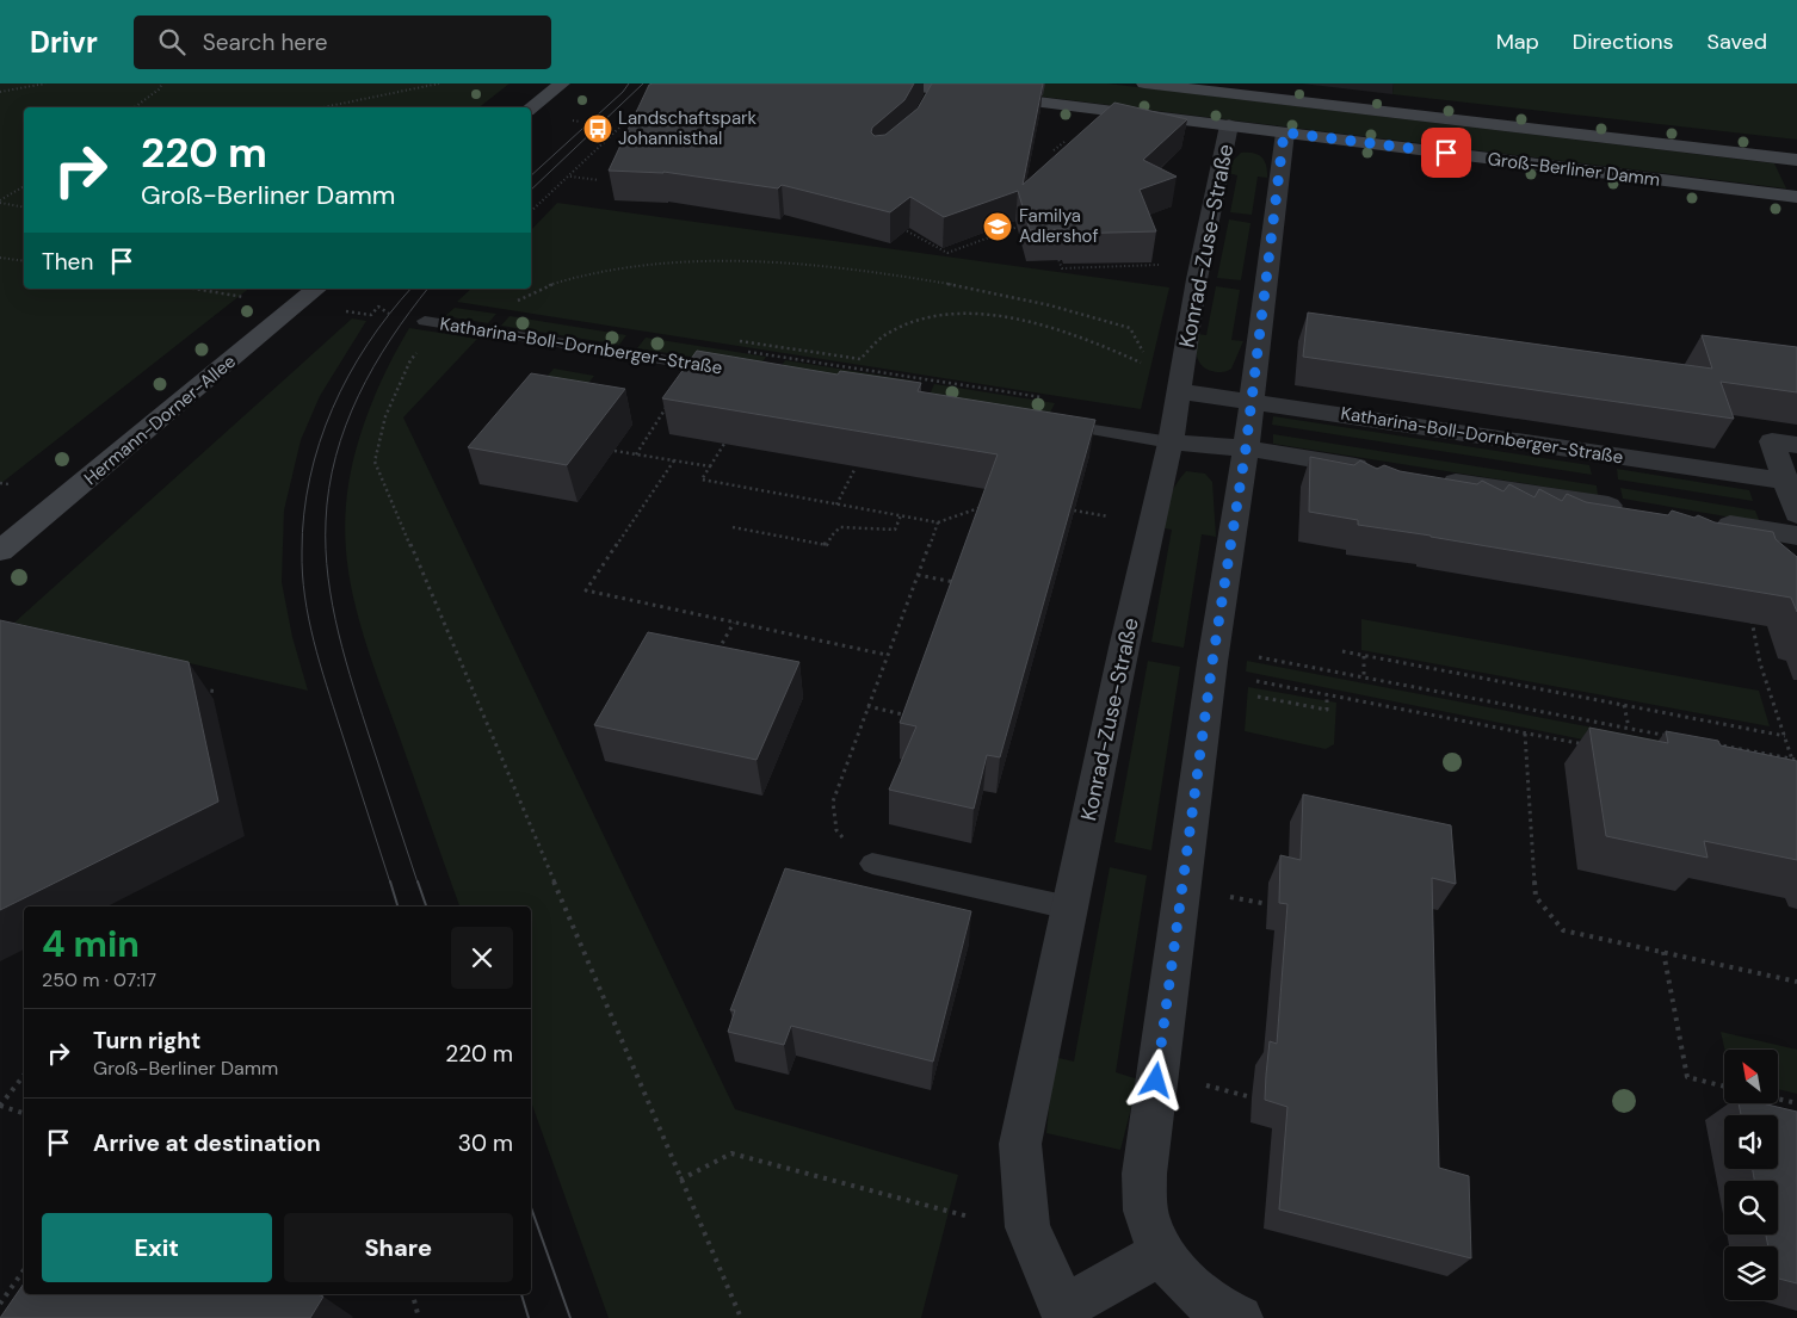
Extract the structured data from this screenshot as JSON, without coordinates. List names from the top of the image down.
{
  "streets": {
    "main road": ["Groß-Berliner Damm", "Hermann-Dorner-Allee"],
    "street": ["Konrad-Zuse-Straße", "Katharina-Boll-Dornberger-Straße"]
  },
  "crossings": [
    ["Groß-Berliner Damm", "Konrad-Zuse-Straße"],
    ["Konrad-Zuse-Straße", "Katharina-Boll-Dornberger-Straße"]
  ],
  "places": {
    "bus stop": ["Landschaftspark Johannisthal"],
    "school or university": ["Familya Adlershof"]
  },
  "north": "top left",
  "page": {
    "header": "Drivr",
    "search": "Search here",
    "nav": ["Map", "Directions", "Saved"],
    "turn": ["220 m", "Groß-Berliner Damm"],
    "then": "Then",
    "heading": ["4 min", "250 m · 07:17"],
    "list": [
      {
        "name": "Turn right",
        "note": "Groß-Berliner Damm",
        "value": "220 m"
      },
      {
        "name": "Arrive at destination",
        "value": "30 m"
      }
    ],
    "buttons": ["Exit", "Share"]
  }
}
